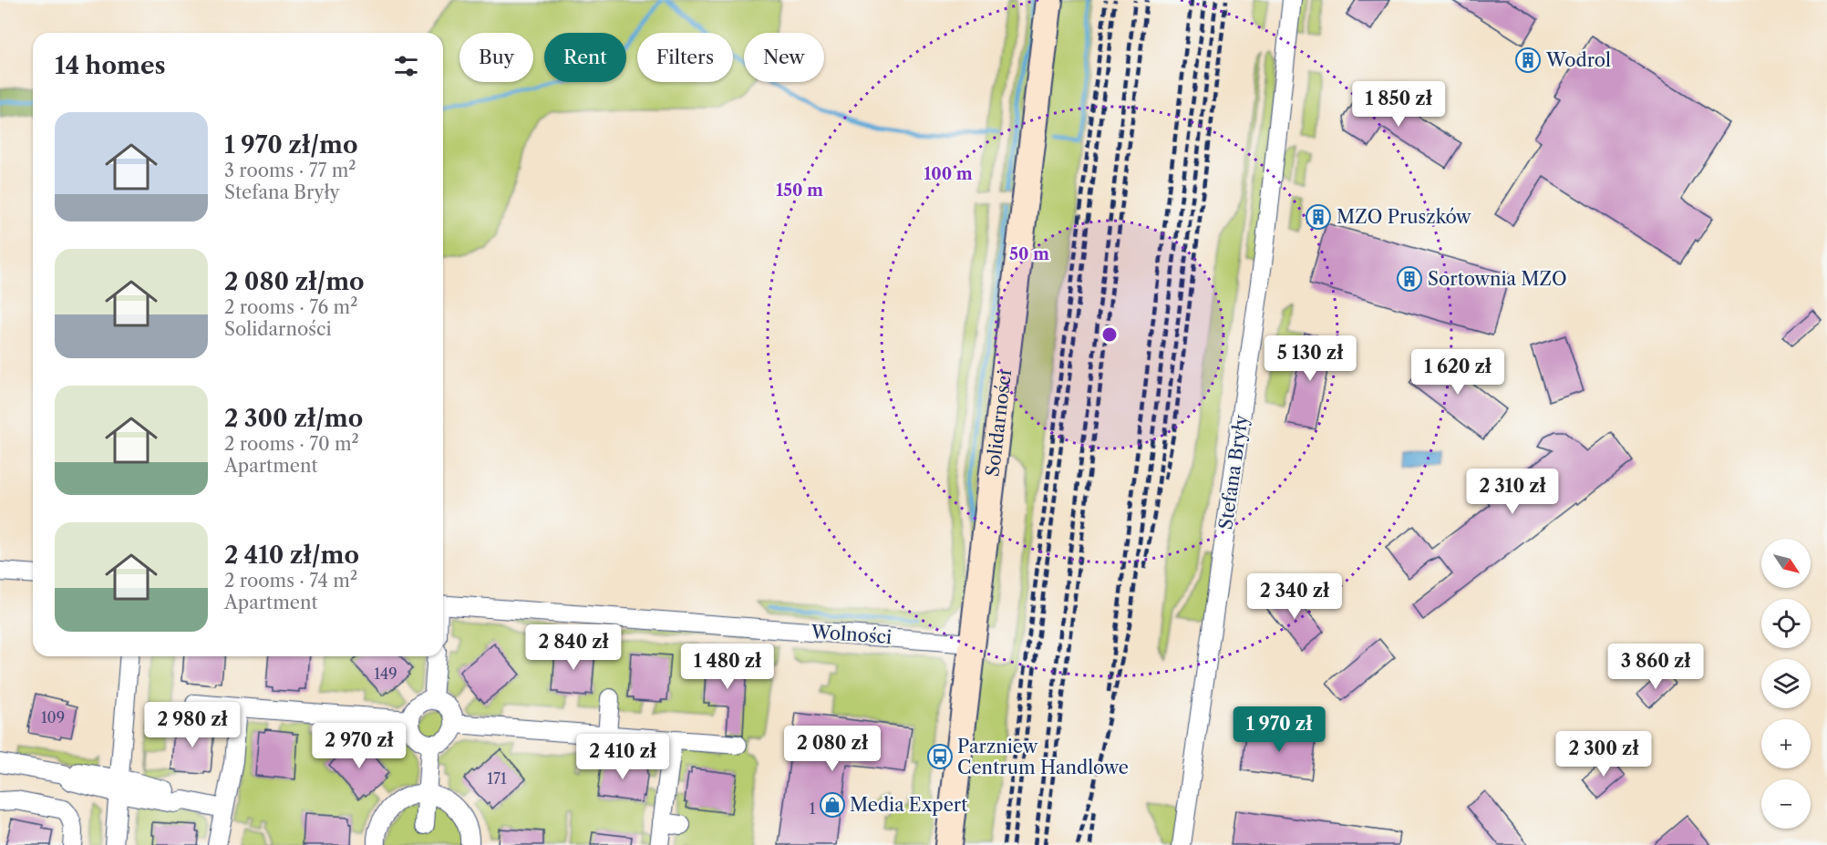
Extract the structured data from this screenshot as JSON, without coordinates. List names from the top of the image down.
{
  "streets": {
    "street": ["Solidarności", "Stefana Bryły", "Wolności"]
  },
  "crossings": [
    ["Solidarności", "Wolności"]
  ],
  "places": {
    "building": ["Wodrol", "MZO Pruszków", "Sortownia MZO"],
    "bus stop": ["Parzniew Centrum Handlowe"],
    "shop": ["Media Expert"]
  },
  "house_numbers": [
    "149",
    "109",
    "171",
    "1"
  ],
  "north": "bottom right",
  "page": {
    "chip": [
      "Buy",
      "Rent",
      "Filters",
      "New"
    ],
    "heading": "14 homes",
    "price": [
      "1 850 zł",
      "5 130 zł",
      "1 620 zł",
      "2 310 zł",
      "2 340 zł",
      "2 840 zł",
      "1 480 zł",
      "3 860 zł",
      "2 980 zł",
      "1 970 zł",
      "2 970 zł",
      "2 080 zł",
      "2 300 zł",
      "2 410 zł"
    ],
    "list": [
      {
        "name": "1 970 zł/mo",
        "note": "3 rooms · 77 m² · Stefana Bryły"
      },
      {
        "name": "2 080 zł/mo",
        "note": "2 rooms · 76 m² · Solidarności"
      },
      {
        "name": "2 300 zł/mo",
        "note": "2 rooms · 70 m² · Apartment"
      },
      {
        "name": "2 410 zł/mo",
        "note": "2 rooms · 74 m² · Apartment"
      }
    ],
    "map_buttons": ["+", "−"]
  },
  "rings": ["100 m", "150 m", "50 m"]
}
